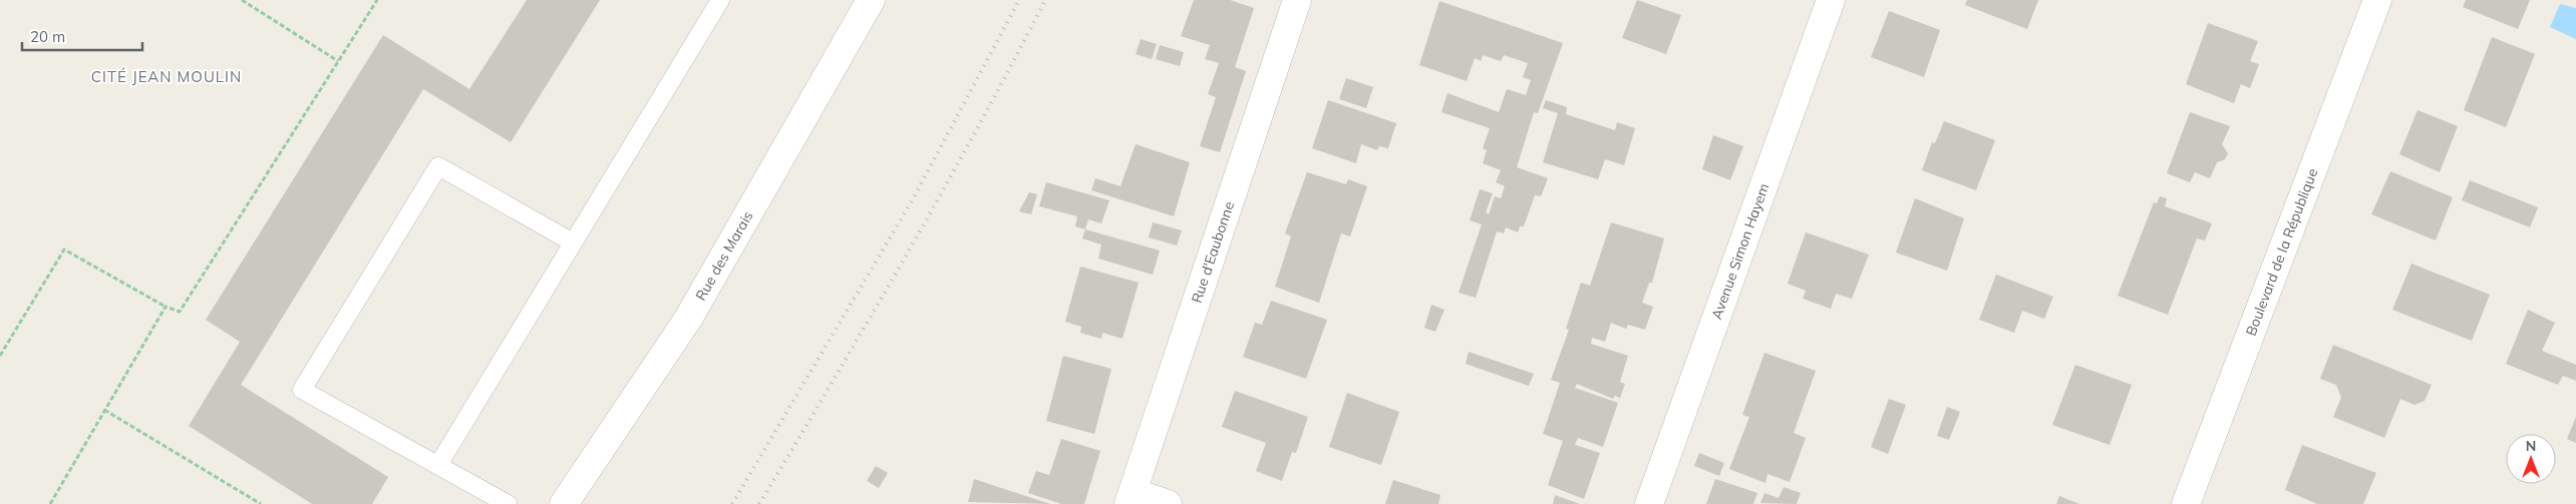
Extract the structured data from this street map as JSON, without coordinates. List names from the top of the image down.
{
  "streets": {
    "street": [
      "Avenue Simon Hayem",
      "Rue d'Eaubonne",
      "Boulevard de la République",
      "Rue des Marais"
    ]
  },
  "districts": ["CITÉ JEAN MOULIN"],
  "scale_bar": "20 m",
  "north": "top"
}
